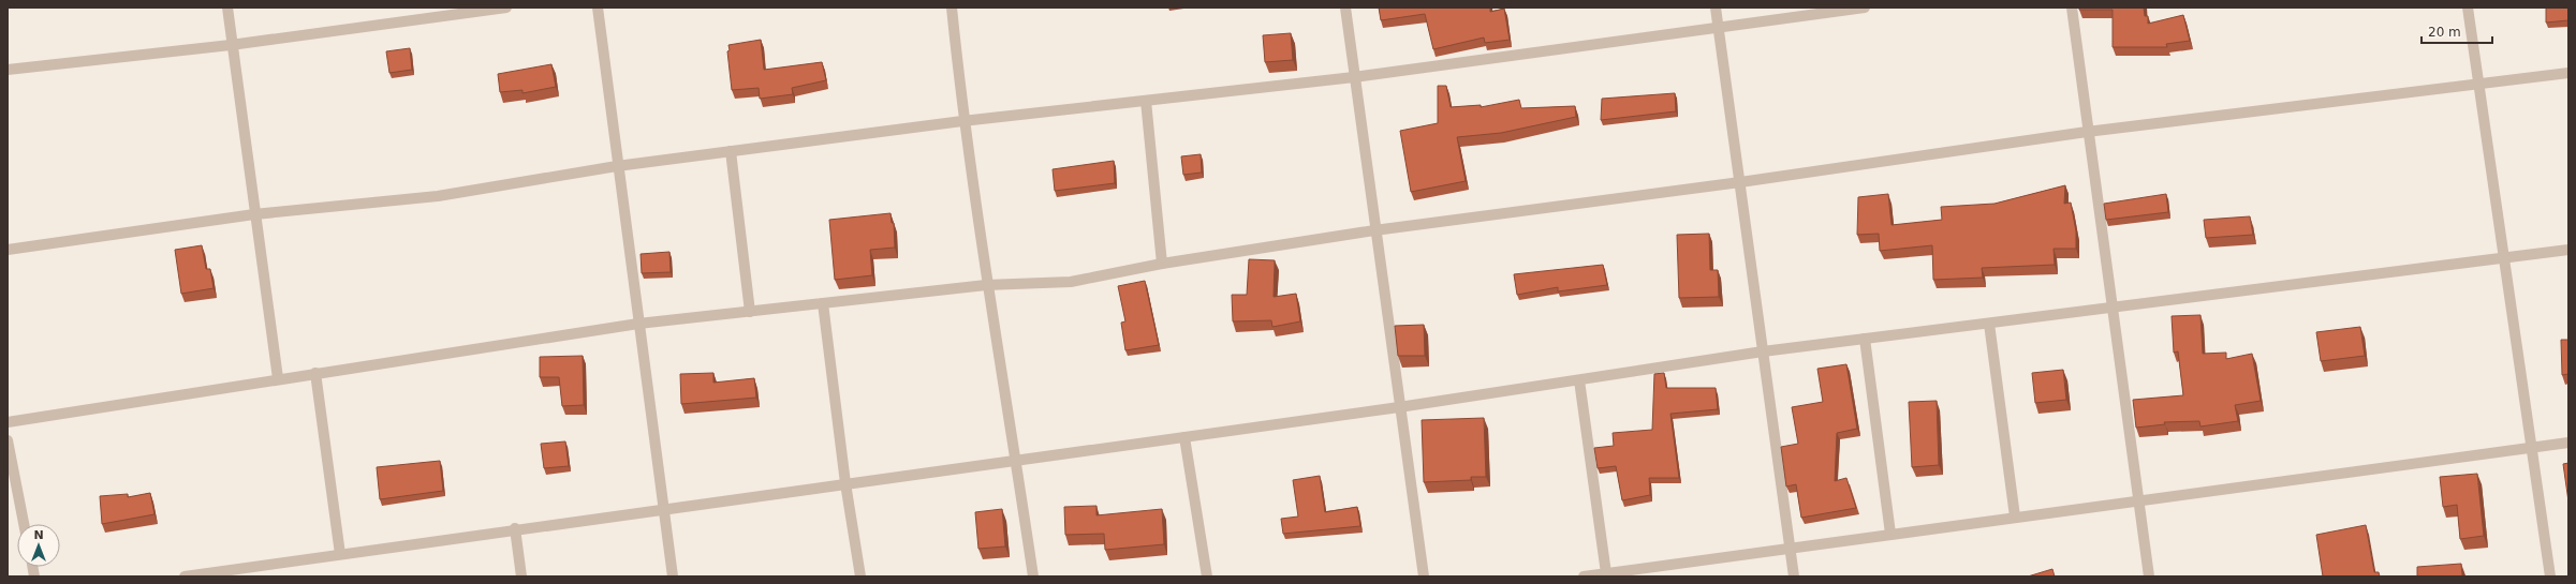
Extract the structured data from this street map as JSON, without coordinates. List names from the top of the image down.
{
  "scale_bar": "20 m",
  "north": "top"
}
